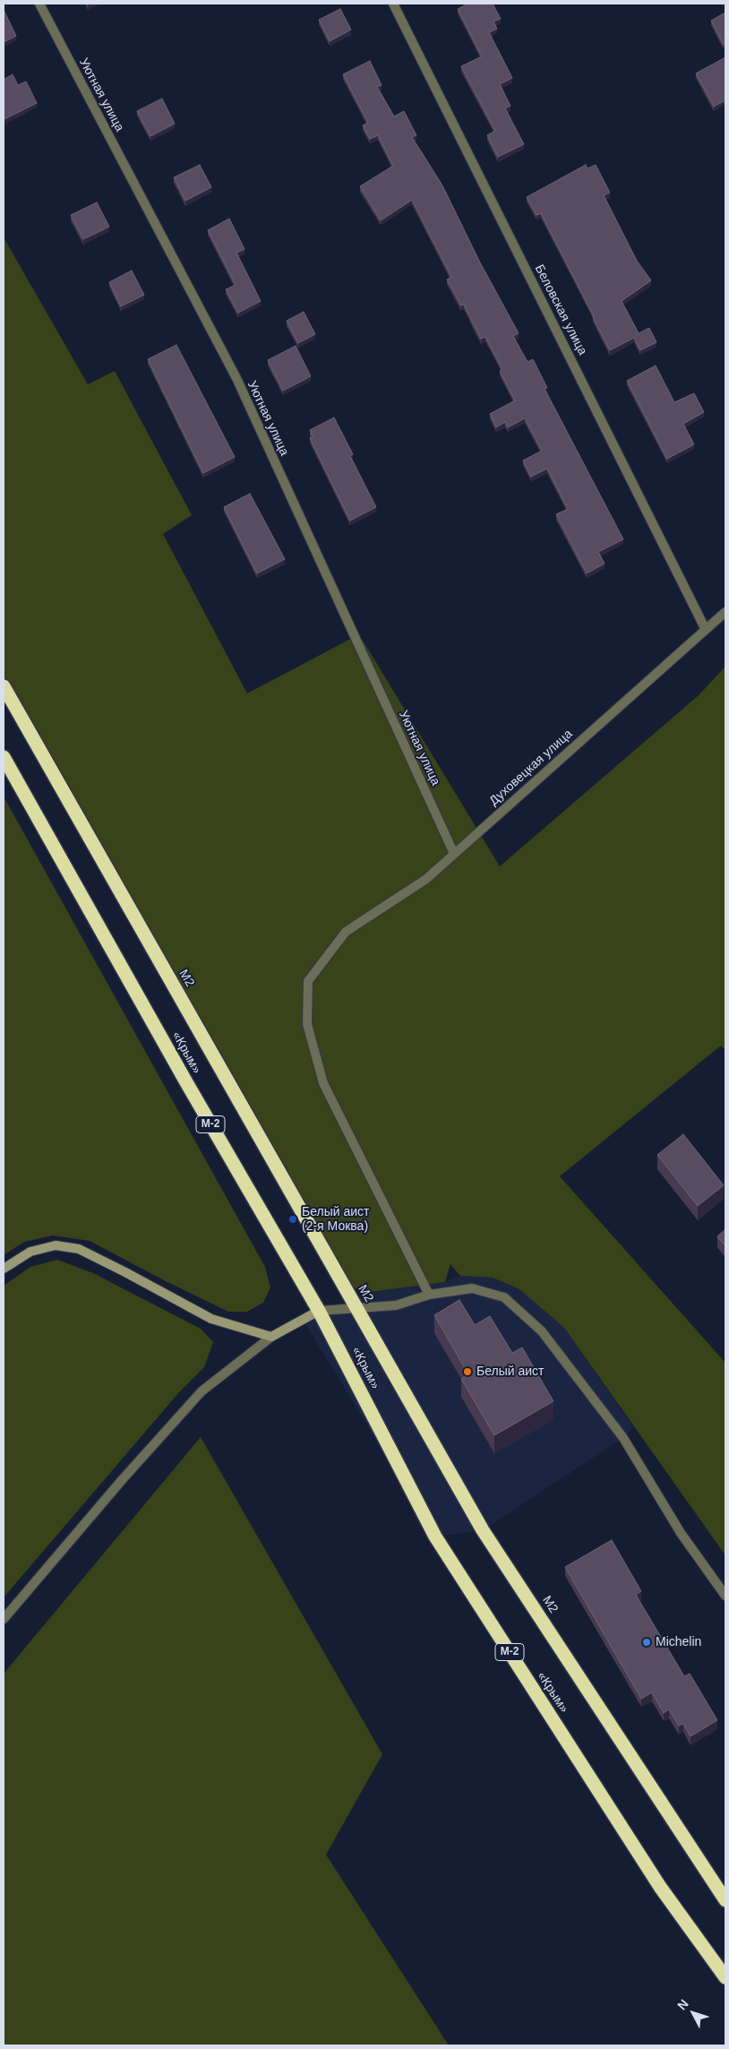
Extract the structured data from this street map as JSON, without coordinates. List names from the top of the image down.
{
  "streets": {
    "highway": ["М2", "«Крым»", "М-2"],
    "street": ["Уютная улица", "Беловская улица", "Духовецкая улица"]
  },
  "crossings": [
    ["Уютная улица", "Духовецкая улица"],
    ["Беловская улица", "Духовецкая улица"]
  ],
  "places": ["Белый аист (2-я Моква)", "Белый аист", "Michelin"],
  "north": "top left"
}
